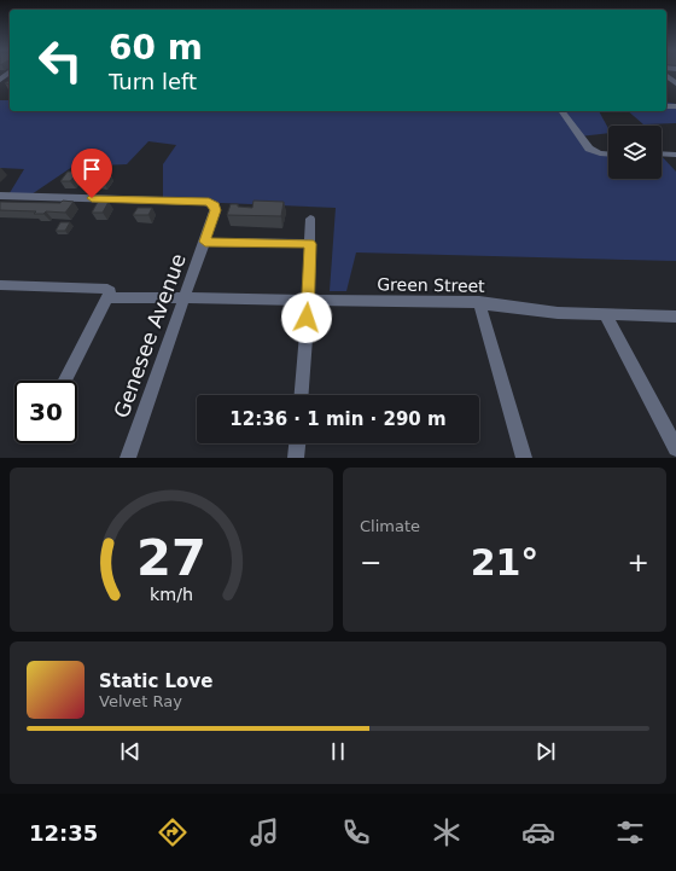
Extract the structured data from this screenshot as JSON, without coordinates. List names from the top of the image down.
{
  "streets": {
    "street": ["Green Street", "Genesee Avenue"]
  },
  "crossings": [
    ["Green Street", "Genesee Avenue"]
  ],
  "page": {
    "turn": ["60 m", "Turn left"],
    "limit": "30",
    "trip": "12:36 · 1 min · 290 m",
    "tile": "Climate",
    "heat": ["−", "21°", "+"],
    "song": ["Static Love", "Velvet Ray"],
    "tabs": "12:35",
    "gauge": ["27", "km/h"]
  }
}
